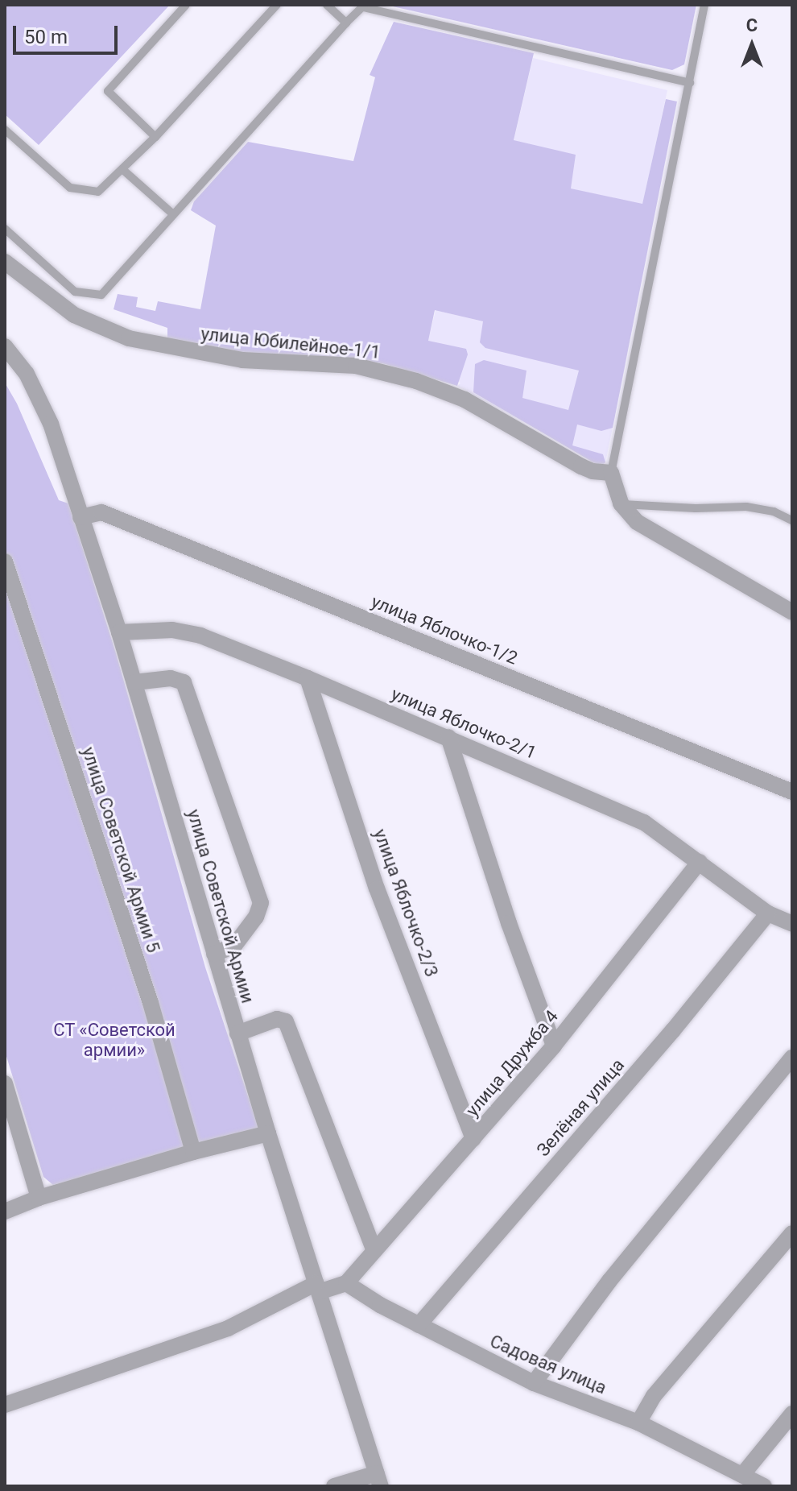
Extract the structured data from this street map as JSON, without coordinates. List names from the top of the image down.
{
  "streets": {
    "street": [
      "улица Юбилейное-1/1",
      "улица Яблочко-1/2",
      "улица Яблочко-2/1",
      "улица Советской Армии 5",
      "улица Яблочко-2/3",
      "улица Советской Армии",
      "улица Дружба 4",
      "Зелёная улица",
      "Садовая улица"
    ]
  },
  "crossings": [
    ["улица Яблочко-1/2", "улица Советской Армии"],
    ["улица Яблочко-2/1", "улица Яблочко-2/3"],
    ["улица Яблочко-2/1", "улица Советской Армии"],
    ["улица Яблочко-2/1", "улица Дружба 4"],
    ["улица Яблочко-2/1", "Зелёная улица"],
    ["улица Яблочко-2/3", "улица Дружба 4"],
    ["улица Дружба 4", "Садовая улица"],
    ["Зелёная улица", "Садовая улица"]
  ],
  "parks": ["СТ «Советской армии»"],
  "scale_bar": "50 m",
  "north": "top"
}
